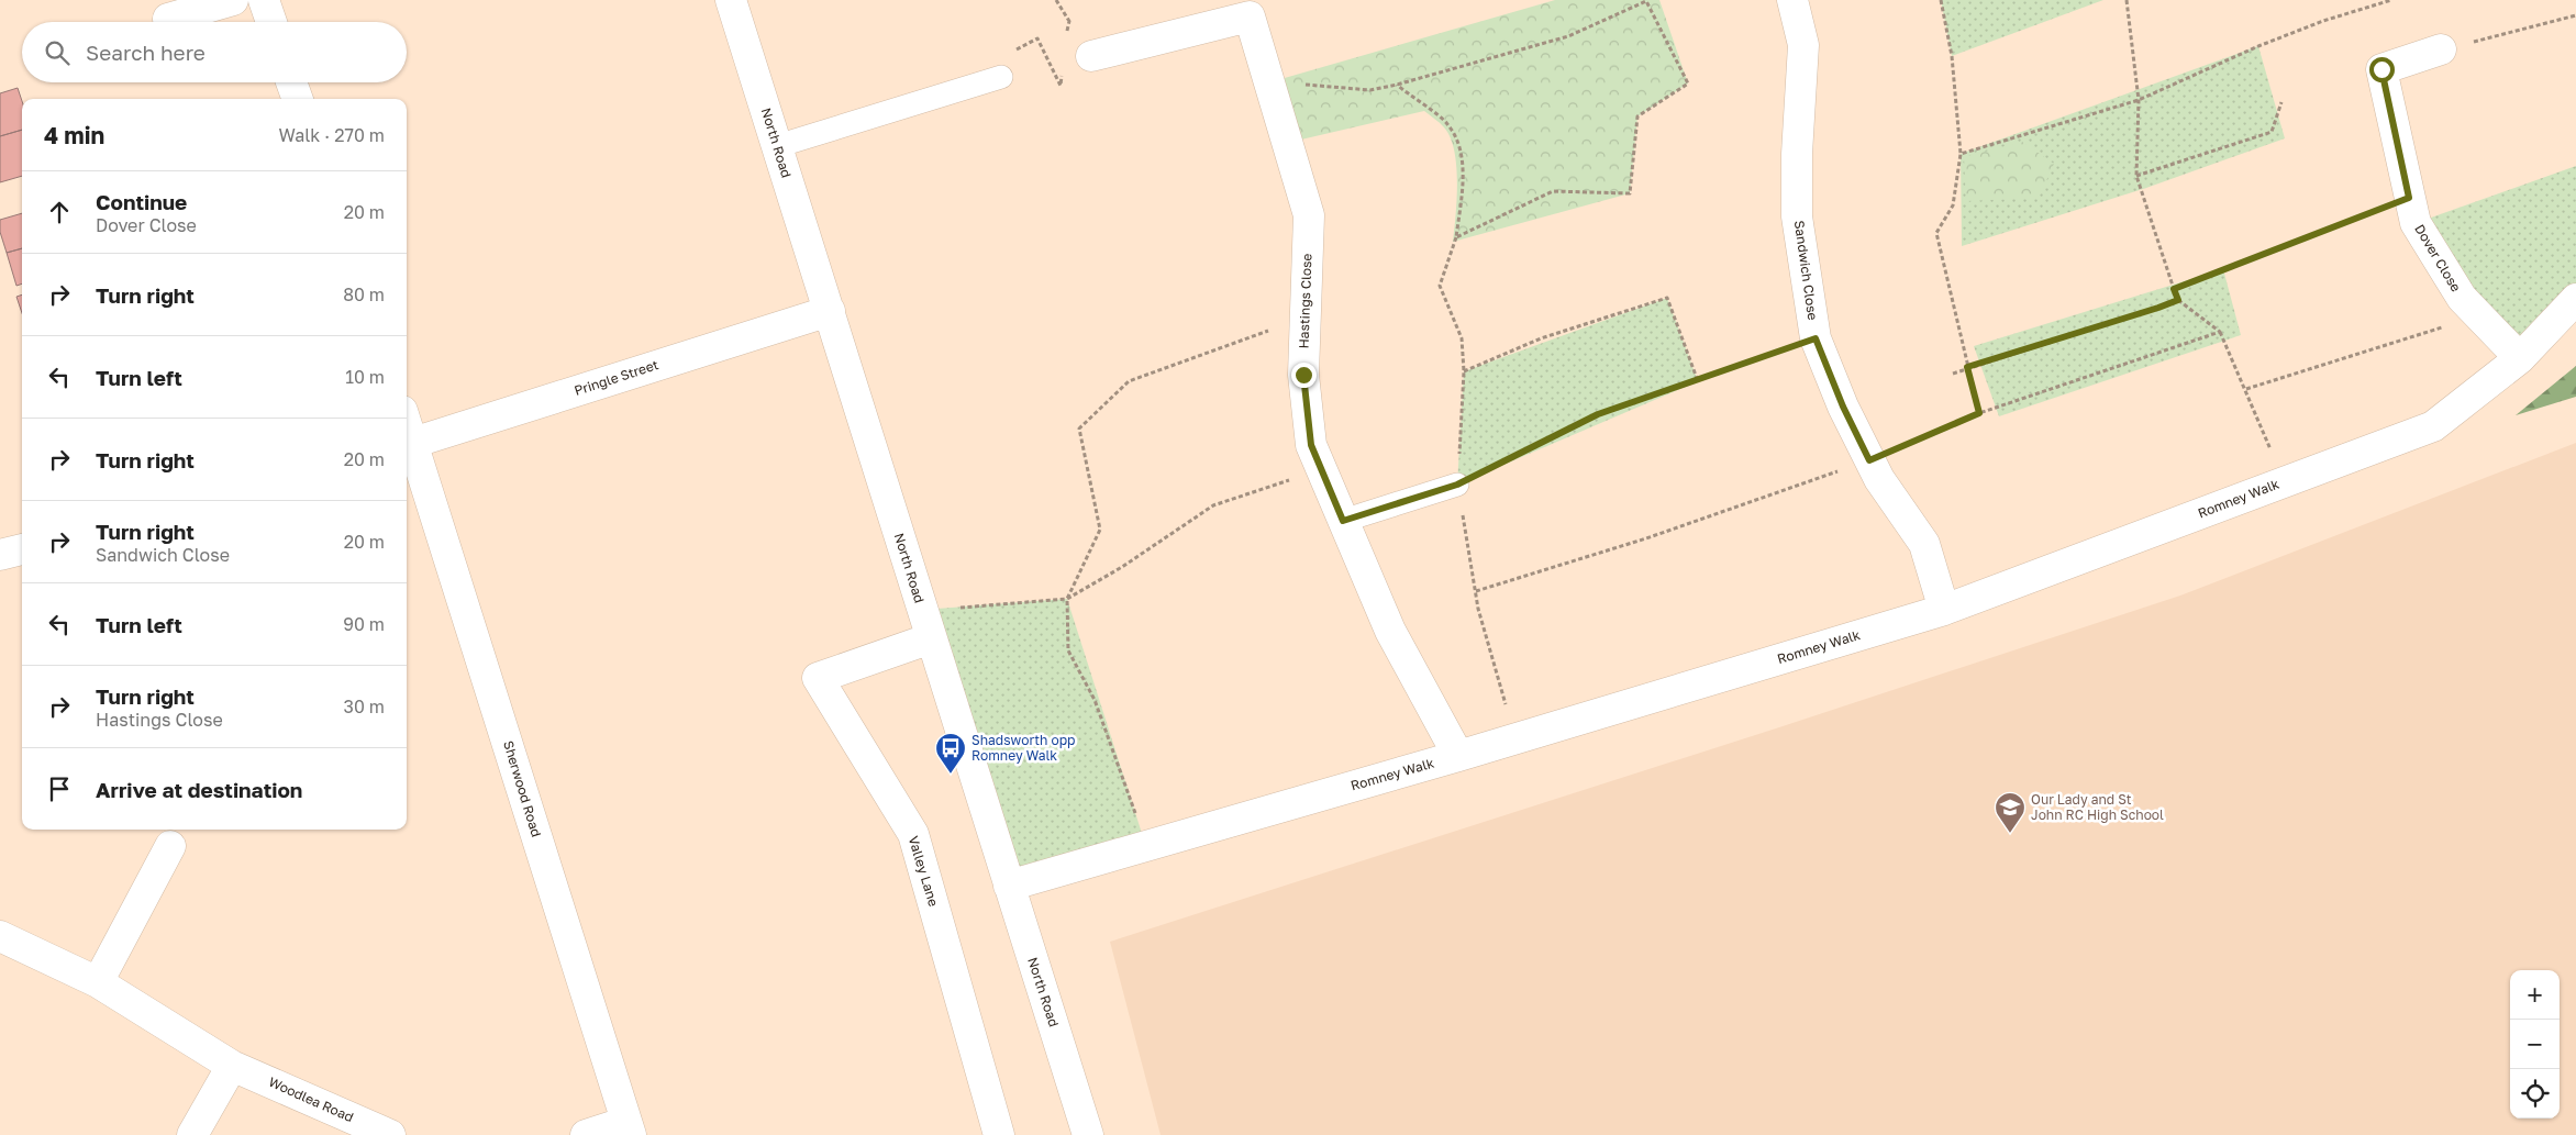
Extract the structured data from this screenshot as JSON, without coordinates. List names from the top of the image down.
{
  "streets": {
    "street": [
      "North Road",
      "Dover Close",
      "Sandwich Close",
      "Hastings Close",
      "Pringle Street",
      "Romney Walk",
      "Sherwood Road",
      "Valley Lane",
      "Woodlea Road"
    ]
  },
  "crossings": [
    ["North Road", "Pringle Street"],
    ["North Road", "Romney Walk"],
    ["North Road", "Valley Lane"],
    ["Dover Close", "Romney Walk"],
    ["Sandwich Close", "Romney Walk"],
    ["Hastings Close", "Romney Walk"],
    ["Pringle Street", "Sherwood Road"]
  ],
  "places": {
    "bus stop": ["Shadsworth opp Romney Walk"],
    "school or university": ["Our Lady and St John RC High School"]
  },
  "page": {
    "search": "Search here",
    "heading": ["4 min", "Walk · 270 m"],
    "list": [
      ["Continue", "Dover Close", "20 m"],
      ["Turn right", "80 m"],
      ["Turn left", "10 m"],
      ["Turn right", "20 m"],
      ["Turn right", "Sandwich Close", "20 m"],
      ["Turn left", "90 m"],
      ["Turn right", "Hastings Close", "30 m"],
      "Arrive at destination"
    ],
    "map_buttons": ["+", "−"]
  }
}
